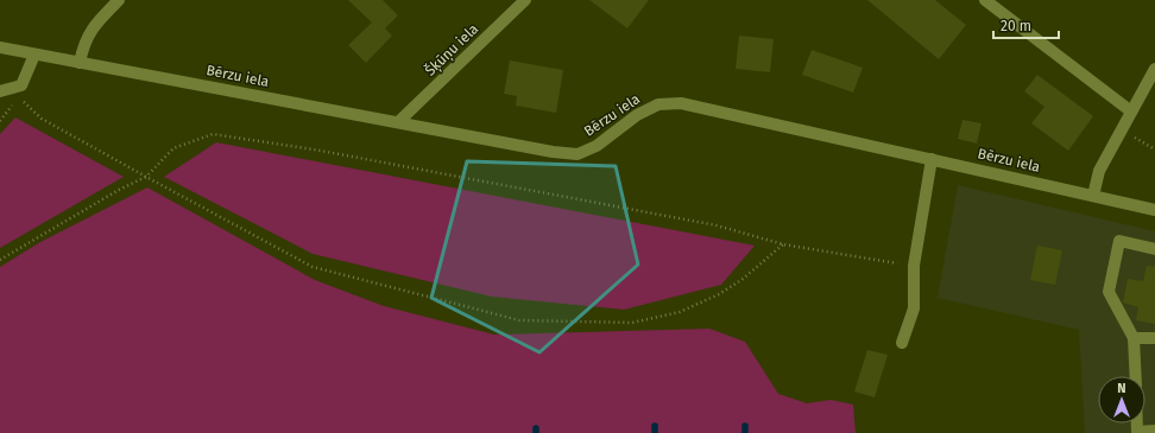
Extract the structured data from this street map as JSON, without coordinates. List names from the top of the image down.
{
  "streets": {
    "street": ["Šķūņu iela", "Bērzu iela"]
  },
  "crossings": [
    ["Šķūņu iela", "Bērzu iela"]
  ],
  "scale_bar": "20 m",
  "north": "top"
}
